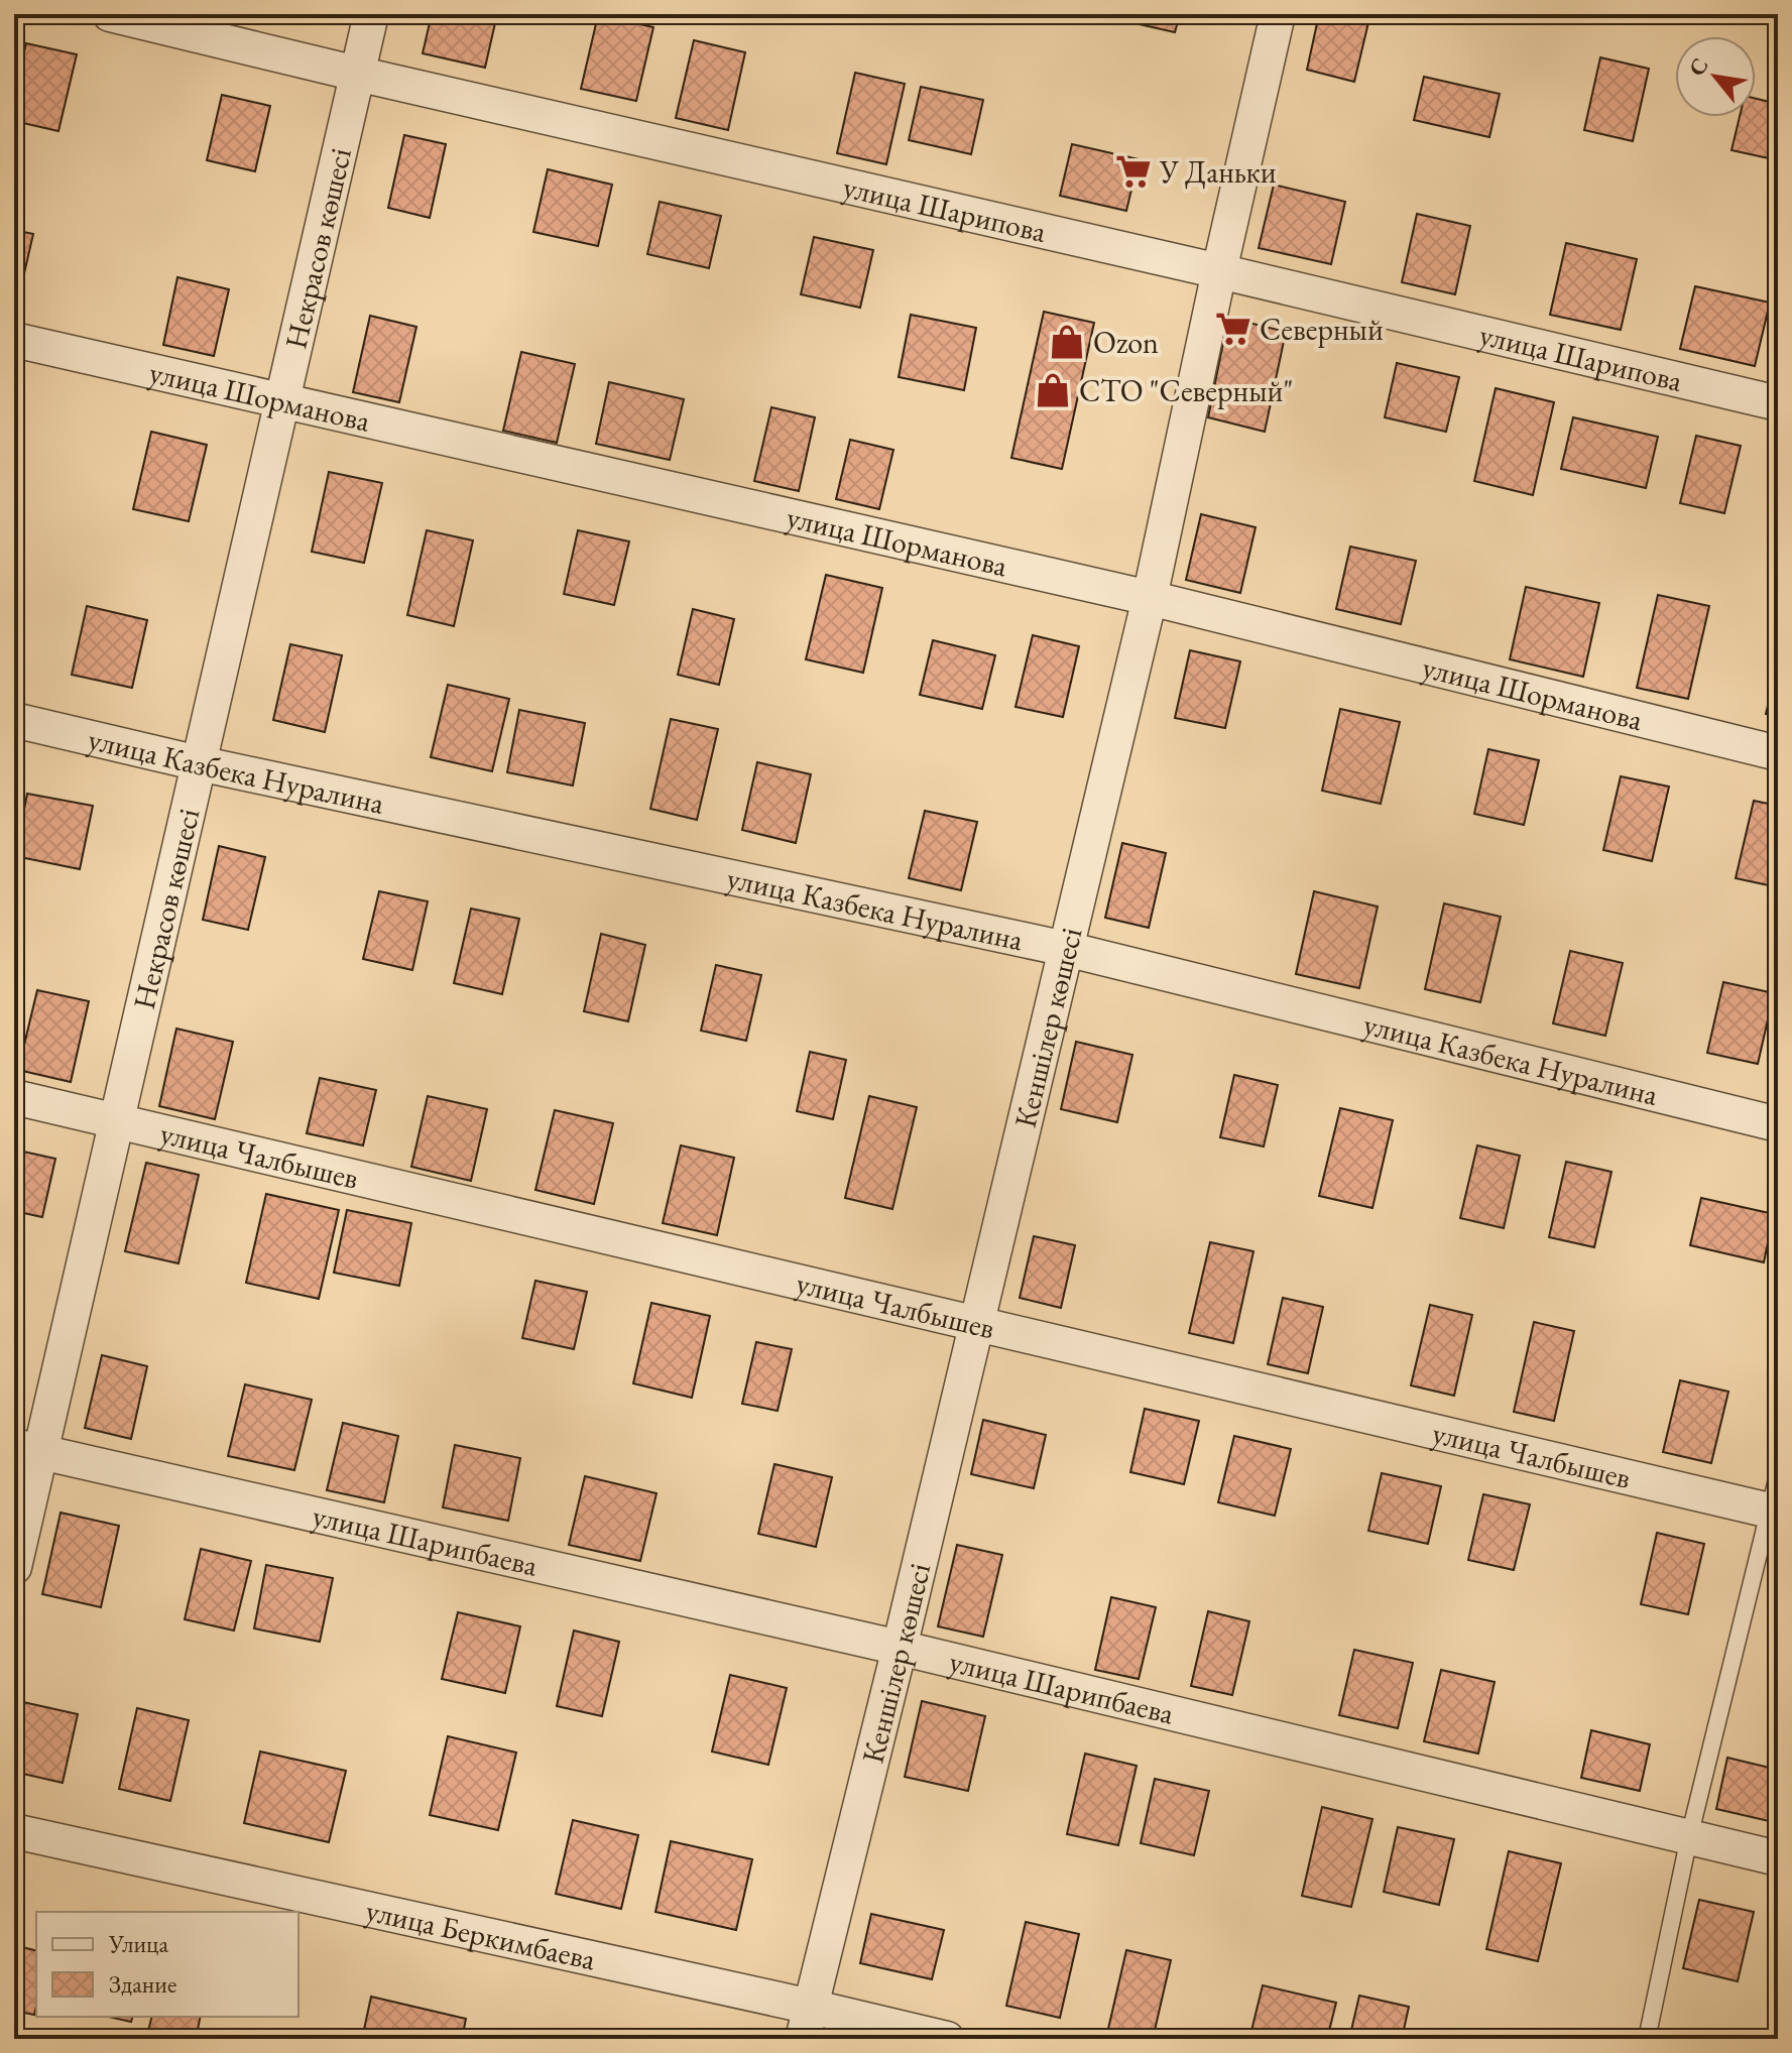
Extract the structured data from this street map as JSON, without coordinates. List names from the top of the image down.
{
  "streets": {
    "street": [
      "улица Шарипова",
      "Некрасов көшесі",
      "улица Шорманова",
      "улица Казбека Нуралина",
      "Кеншілер көшесі",
      "улица Чалбышев",
      "улица Шарипбаева",
      "улица Беркимбаева"
    ]
  },
  "crossings": [
    ["улица Шарипова", "Некрасов көшесі"],
    ["улица Шарипова", "Кеншілер көшесі"],
    ["Некрасов көшесі", "улица Шорманова"],
    ["Некрасов көшесі", "улица Казбека Нуралина"],
    ["Некрасов көшесі", "улица Чалбышев"],
    ["Некрасов көшесі", "улица Шарипбаева"],
    ["улица Шорманова", "Кеншілер көшесі"],
    ["улица Казбека Нуралина", "Кеншілер көшесі"],
    ["Кеншілер көшесі", "улица Чалбышев"],
    ["Кеншілер көшесі", "улица Шарипбаева"],
    ["Кеншілер көшесі", "улица Беркимбаева"]
  ],
  "places": {
    "supermarket": ["У Даньки", "Северный"],
    "shop": ["Ozon", "СТО \"Северный\""]
  },
  "legend": ["Улица", "Здание"],
  "north": "top left"
}
